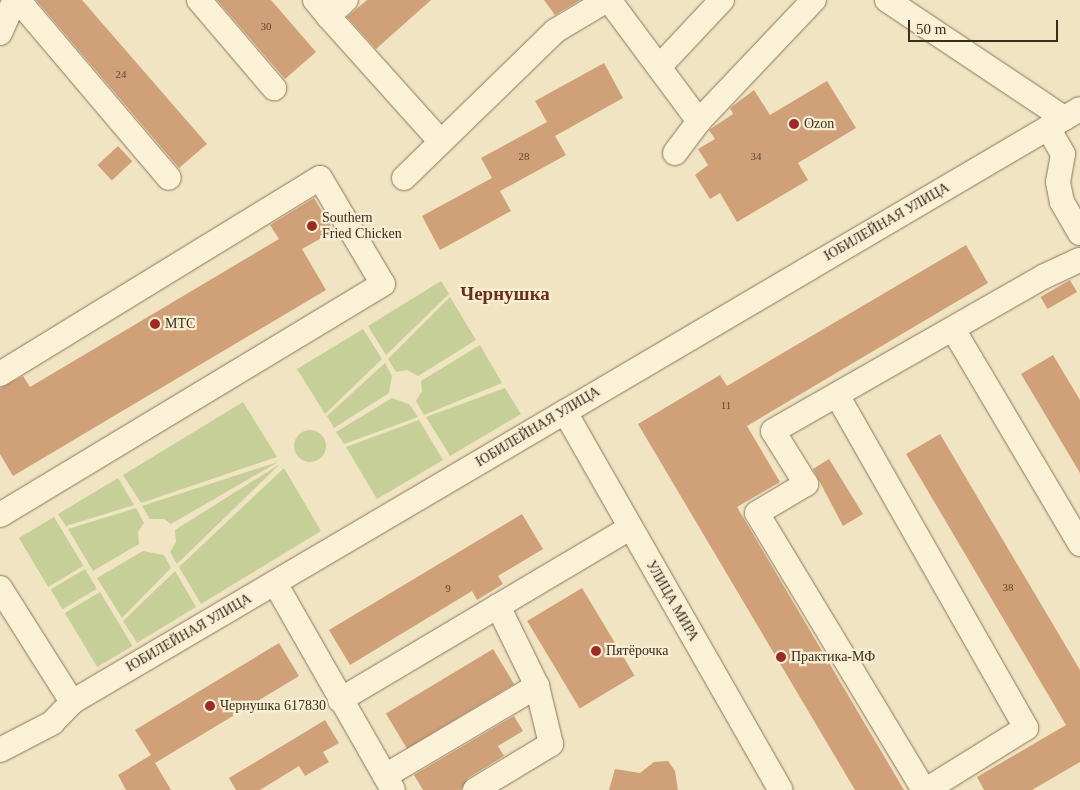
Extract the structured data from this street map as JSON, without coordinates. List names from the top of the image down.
{
  "streets": {
    "street": ["ЮБИЛЕЙНАЯ УЛИЦА", "УЛИЦА МИРА"]
  },
  "crossings": [
    ["ЮБИЛЕЙНАЯ УЛИЦА", "УЛИЦА МИРА"]
  ],
  "districts": ["Чернушка"],
  "places": [
    "Ozon",
    "Southern Fried Chicken",
    "МТС",
    "Пятёрочка",
    "Практика-МФ",
    "Чернушка 617830"
  ],
  "house_numbers": [
    "30",
    "24",
    "28",
    "34",
    "11",
    "38",
    "9"
  ],
  "scale_bar": "50 m"
}
